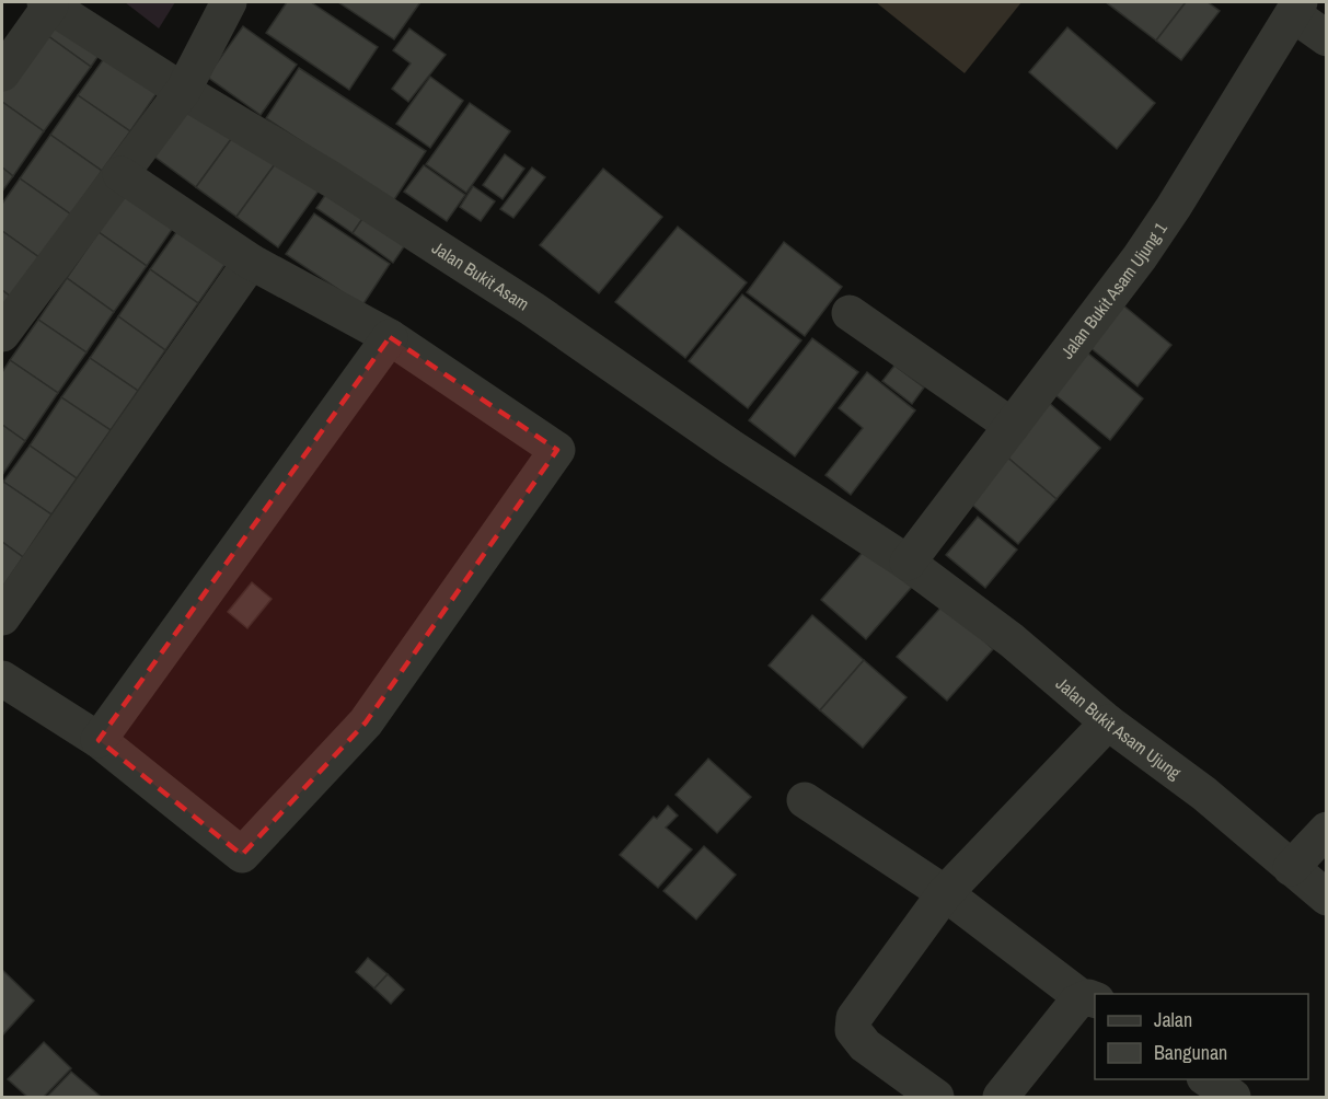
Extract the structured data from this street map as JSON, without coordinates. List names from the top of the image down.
{
  "streets": {
    "street": ["Jalan Bukit Asam", "Jalan Bukit Asam Ujung 1", "Jalan Bukit Asam Ujung"]
  },
  "crossings": [
    ["Jalan Bukit Asam", "Jalan Bukit Asam Ujung 1"],
    ["Jalan Bukit Asam", "Jalan Bukit Asam Ujung"],
    ["Jalan Bukit Asam Ujung 1", "Jalan Bukit Asam Ujung"]
  ],
  "legend": ["Jalan", "Bangunan"]
}
